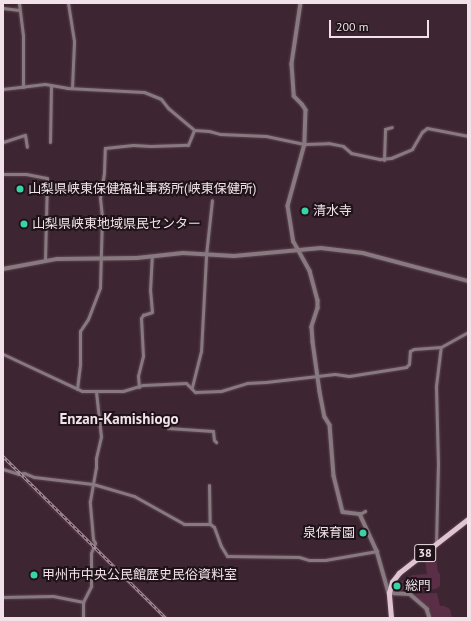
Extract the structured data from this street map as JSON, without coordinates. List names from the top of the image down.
{
  "streets": {
    "main road": ["38"]
  },
  "districts": ["Enzan-Kamishiogo"],
  "places": [
    "山梨県峡東保健福祉事務所(峡東保健所)",
    "清水寺",
    "山梨県峡東地域県民センター",
    "泉保育園",
    "甲州市中央公民館歴史民俗資料室",
    "総門"
  ],
  "scale_bar": "200 m"
}
